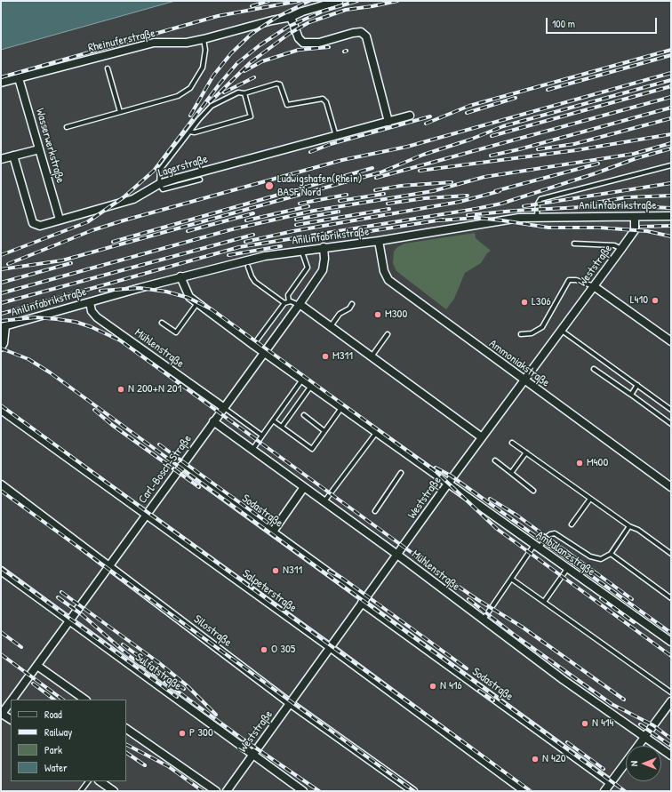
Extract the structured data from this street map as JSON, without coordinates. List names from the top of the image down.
{
  "streets": {
    "street": [
      "Rheinuferstraße",
      "Wasserwerkstraße",
      "Lagerstraße",
      "Anilinfabrikstraße",
      "Weststraße",
      "Mühlenstraße",
      "Ammoniakstraße",
      "Carl-Bosch-Straße",
      "Sodastraße",
      "Ambulanzstraße",
      "Salpeterstraße",
      "Silostraße",
      "Sulfatstraße"
    ]
  },
  "crossings": [
    ["Rheinuferstraße", "Wasserwerkstraße"],
    ["Wasserwerkstraße", "Lagerstraße"],
    ["Anilinfabrikstraße", "Weststraße"],
    ["Anilinfabrikstraße", "Mühlenstraße"],
    ["Anilinfabrikstraße", "Ammoniakstraße"],
    ["Anilinfabrikstraße", "Carl-Bosch-Straße"],
    ["Anilinfabrikstraße", "Ambulanzstraße"],
    ["Weststraße", "Mühlenstraße"],
    ["Weststraße", "Ammoniakstraße"],
    ["Weststraße", "Sodastraße"],
    ["Weststraße", "Ambulanzstraße"],
    ["Weststraße", "Salpeterstraße"],
    ["Weststraße", "Silostraße"],
    ["Weststraße", "Sulfatstraße"],
    ["Mühlenstraße", "Carl-Bosch-Straße"],
    ["Carl-Bosch-Straße", "Sodastraße"],
    ["Carl-Bosch-Straße", "Ambulanzstraße"],
    ["Carl-Bosch-Straße", "Salpeterstraße"],
    ["Carl-Bosch-Straße", "Silostraße"],
    ["Carl-Bosch-Straße", "Sulfatstraße"]
  ],
  "places": [
    "Ludwigshafen(Rhein) BASF Nord",
    "L410",
    "L306",
    "M300",
    "M311",
    "N 200+N 201",
    "M400",
    "N311",
    "O 305",
    "N 416",
    "N 414",
    "P 300",
    "N 420"
  ],
  "legend": [
    "Road",
    "Railway",
    "Park",
    "Water"
  ],
  "scale_bar": "100 m",
  "north": "left"
}
